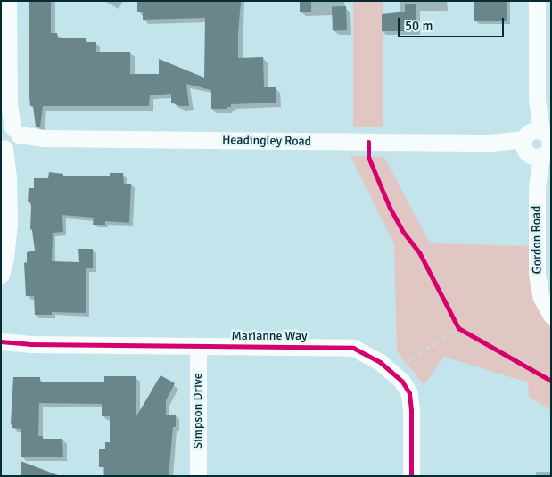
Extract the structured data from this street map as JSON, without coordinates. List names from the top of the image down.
{
  "streets": {
    "street": [
      "Headingley Road",
      "Gordon Road",
      "Marianne Way",
      "Simpson Drive"
    ]
  },
  "crossings": [
    ["Headingley Road", "Gordon Road"],
    ["Marianne Way", "Simpson Drive"]
  ],
  "scale_bar": "50 m"
}
